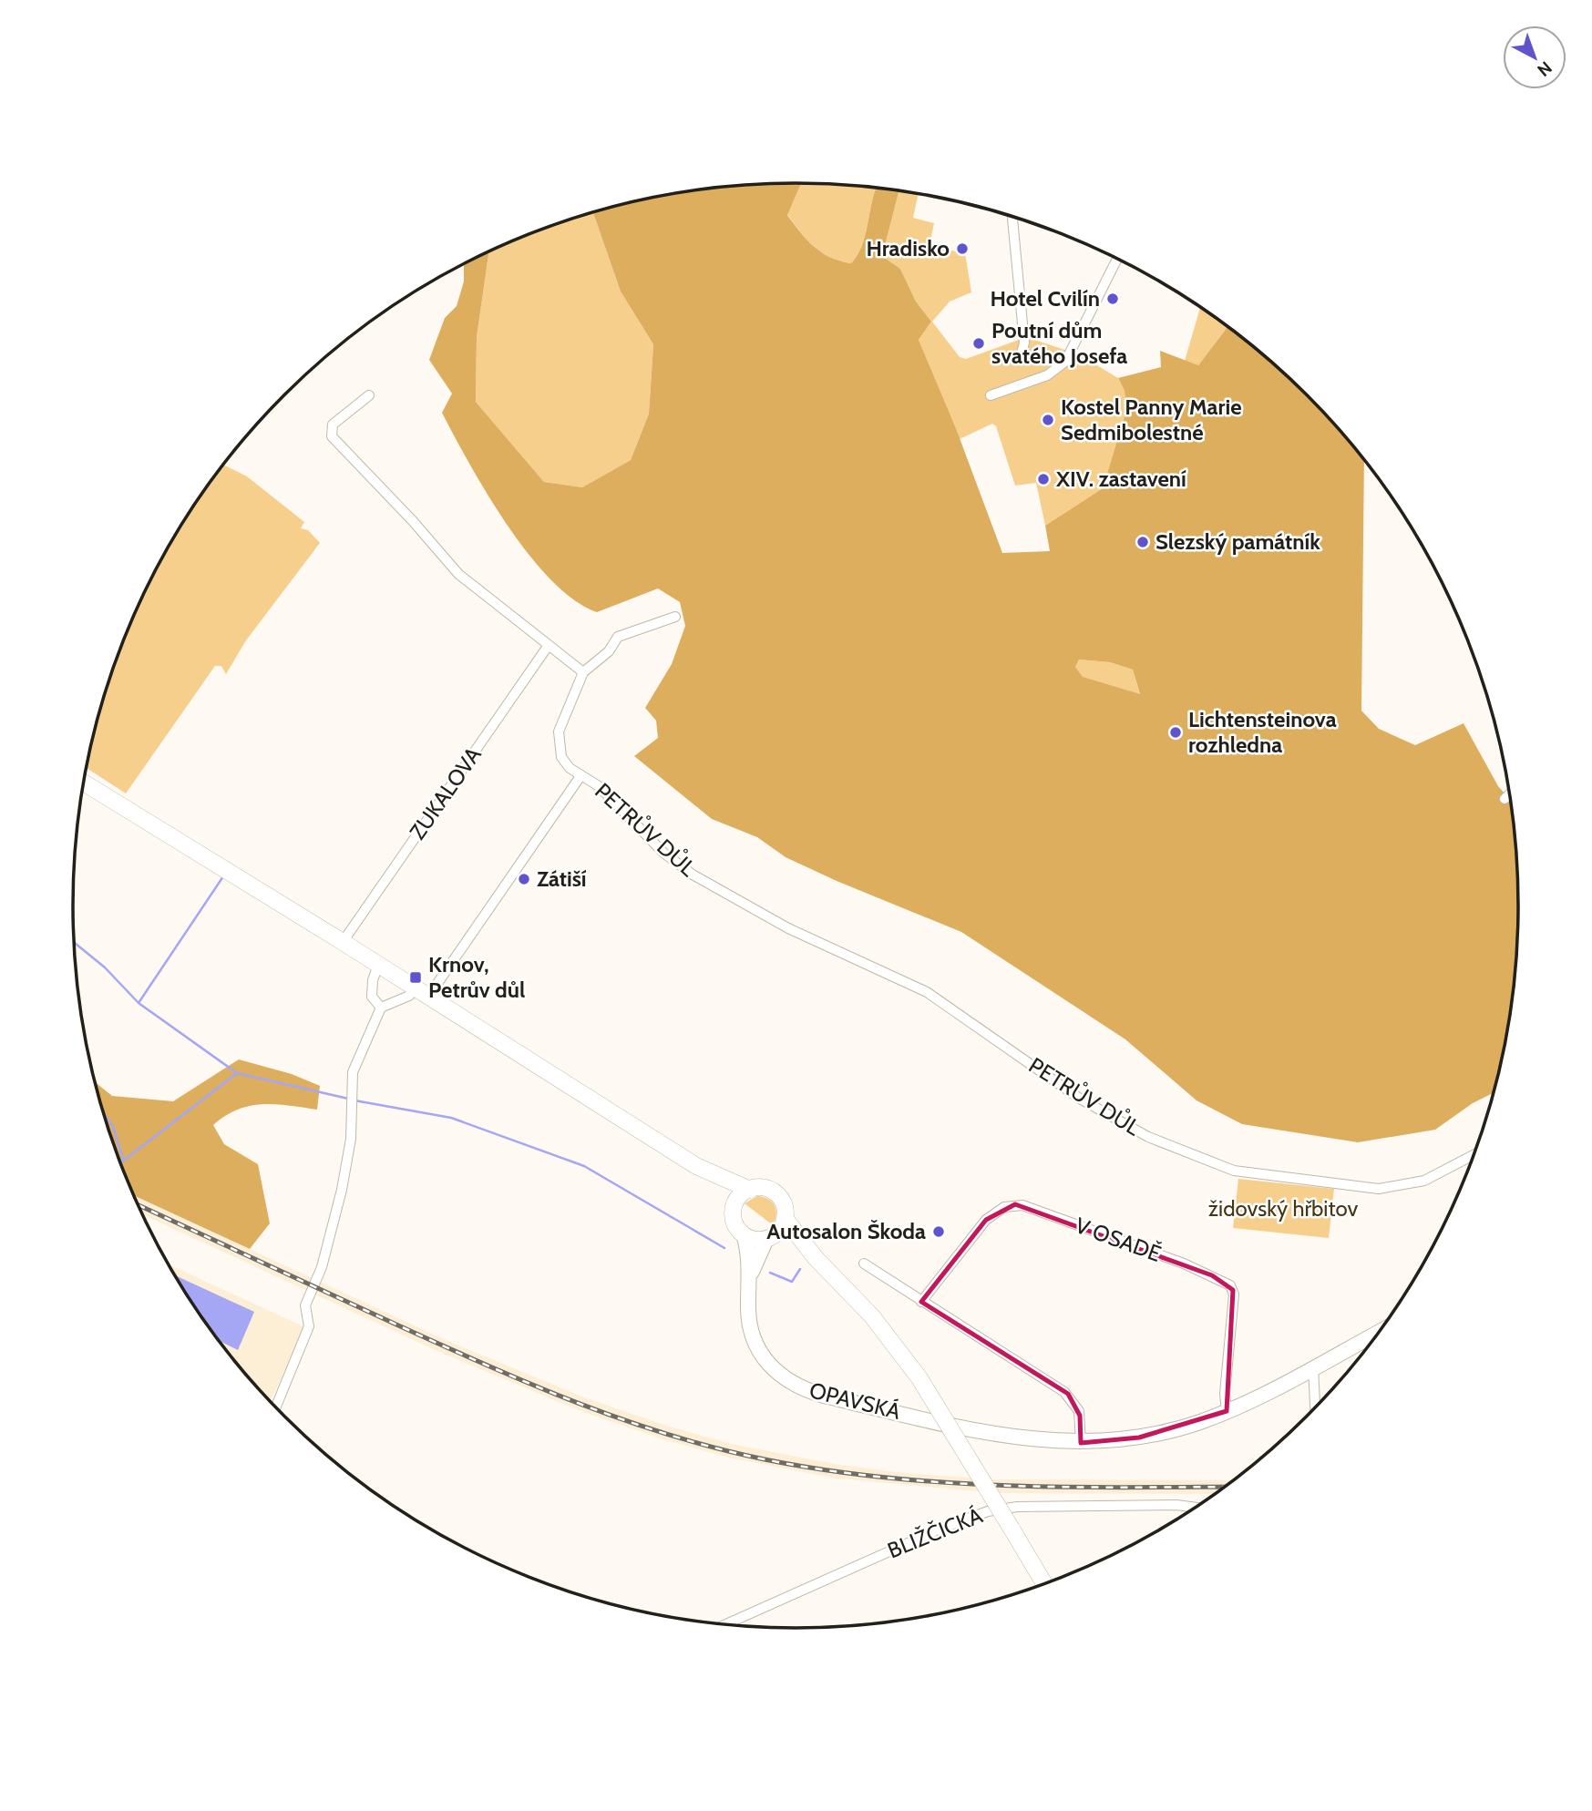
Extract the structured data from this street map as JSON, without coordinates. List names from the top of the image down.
{
  "streets": {
    "main road": ["OPAVSKÁ"],
    "street": [
      "ZUKALOVA",
      "PETRŮV DŮL",
      "V OSADĚ",
      "BLIŽČICKÁ"
    ]
  },
  "crossings": [
    ["V OSADĚ", "OPAVSKÁ"]
  ],
  "parks": ["židovský hřbitov"],
  "places": {
    "other": [
      "Hradisko",
      "Hotel Cvilín",
      "Poutní dům svatého Josefa",
      "Kostel Panny Marie Sedmibolestné",
      "XIV. zastavení",
      "Slezský památník",
      "Lichtensteinova rozhledna",
      "Zátiší",
      "Autosalon Škoda"
    ],
    "transit": ["Krnov, Petrův důl"]
  },
  "north": "bottom right"
}
